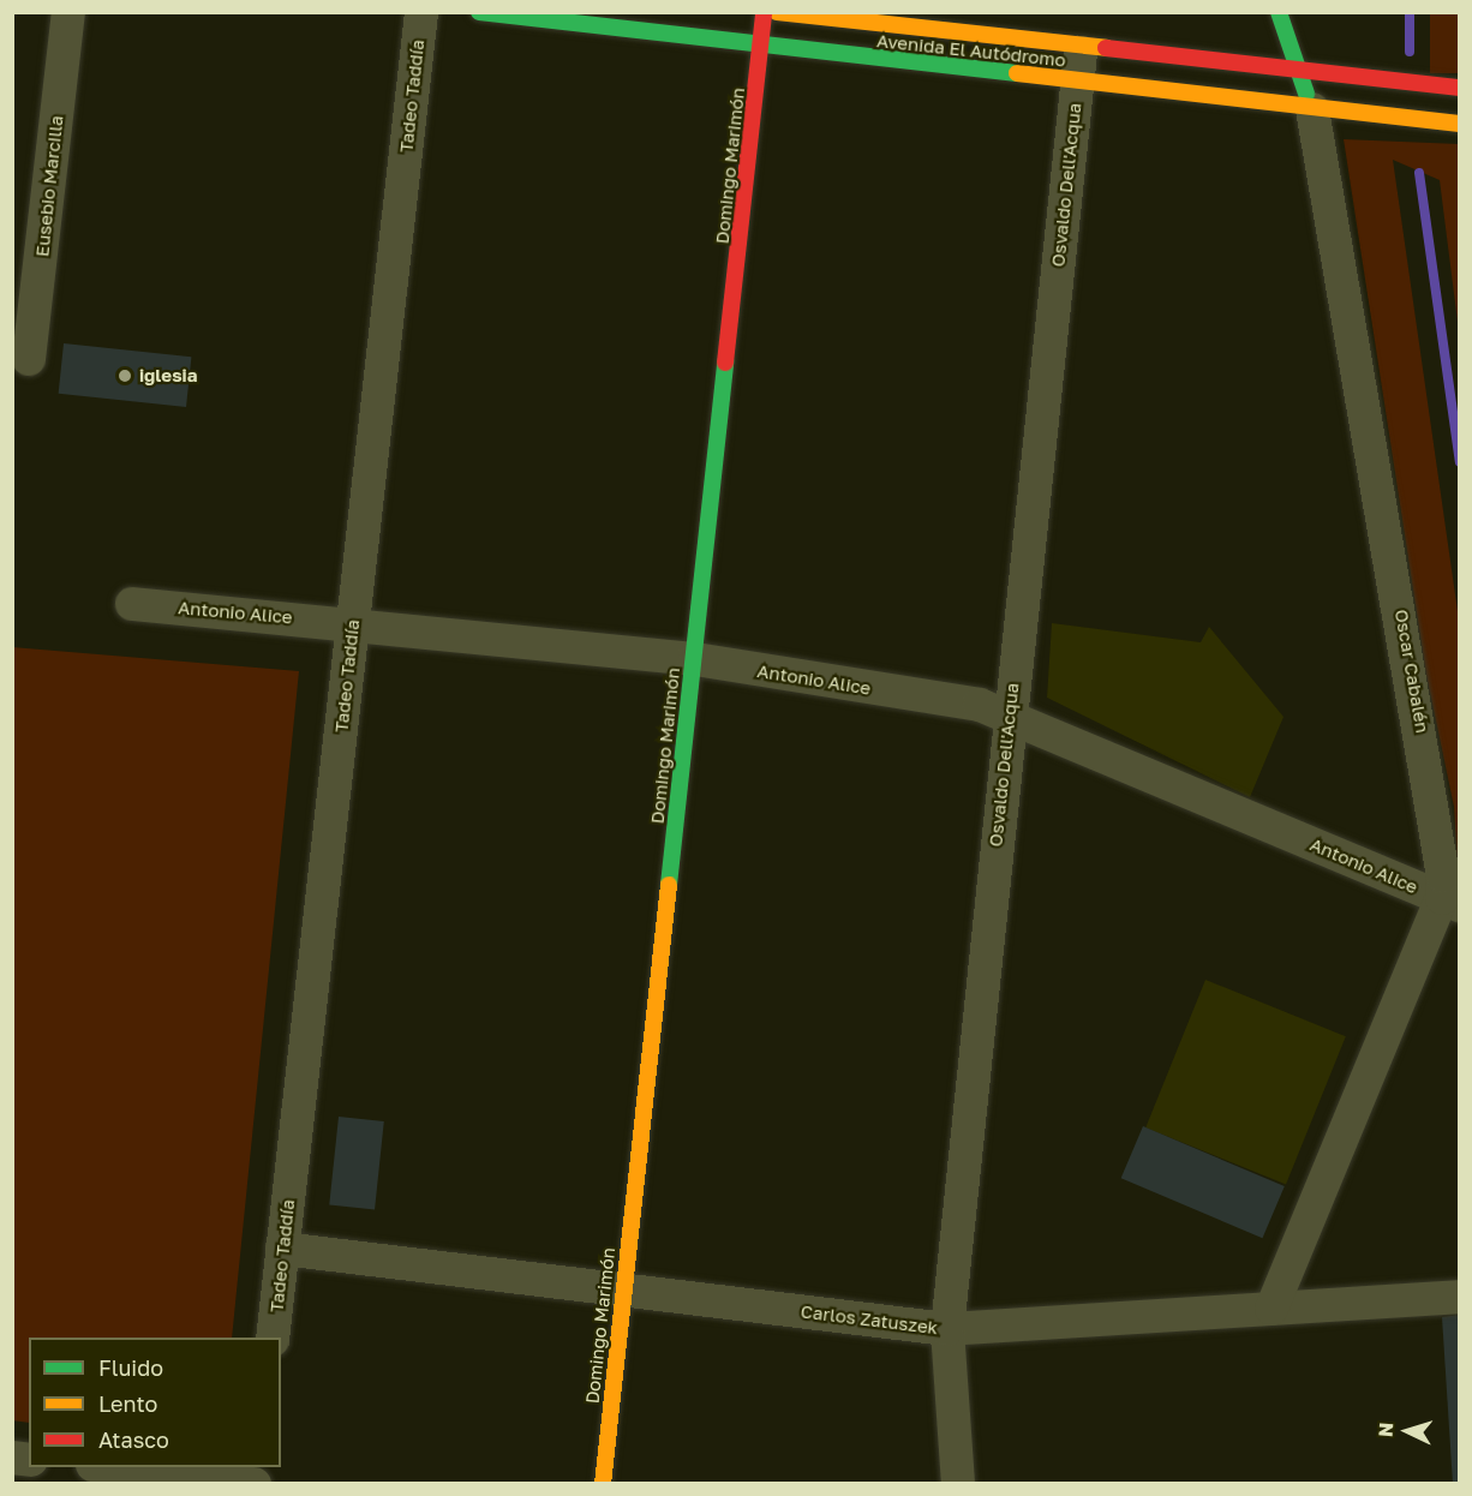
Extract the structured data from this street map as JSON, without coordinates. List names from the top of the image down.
{
  "streets": {
    "street": [
      "Avenida El Autódromo",
      "Tadeo Taddía",
      "Domingo Marimón",
      "Osvaldo Dell'Acqua",
      "Eusebio Marcilla",
      "Antonio Alice",
      "Oscar Cabalén",
      "Carlos Zatuszek"
    ]
  },
  "crossings": [
    ["Avenida El Autódromo", "Domingo Marimón"],
    ["Avenida El Autódromo", "Osvaldo Dell'Acqua"],
    ["Avenida El Autódromo", "Oscar Cabalén"],
    ["Tadeo Taddía", "Antonio Alice"],
    ["Tadeo Taddía", "Carlos Zatuszek"],
    ["Domingo Marimón", "Antonio Alice"],
    ["Domingo Marimón", "Carlos Zatuszek"],
    ["Osvaldo Dell'Acqua", "Antonio Alice"],
    ["Osvaldo Dell'Acqua", "Carlos Zatuszek"],
    ["Antonio Alice", "Oscar Cabalén"],
    ["Oscar Cabalén", "Carlos Zatuszek"]
  ],
  "places": ["iglesia"],
  "legend": ["Fluido", "Lento", "Atasco"],
  "north": "left"
}
